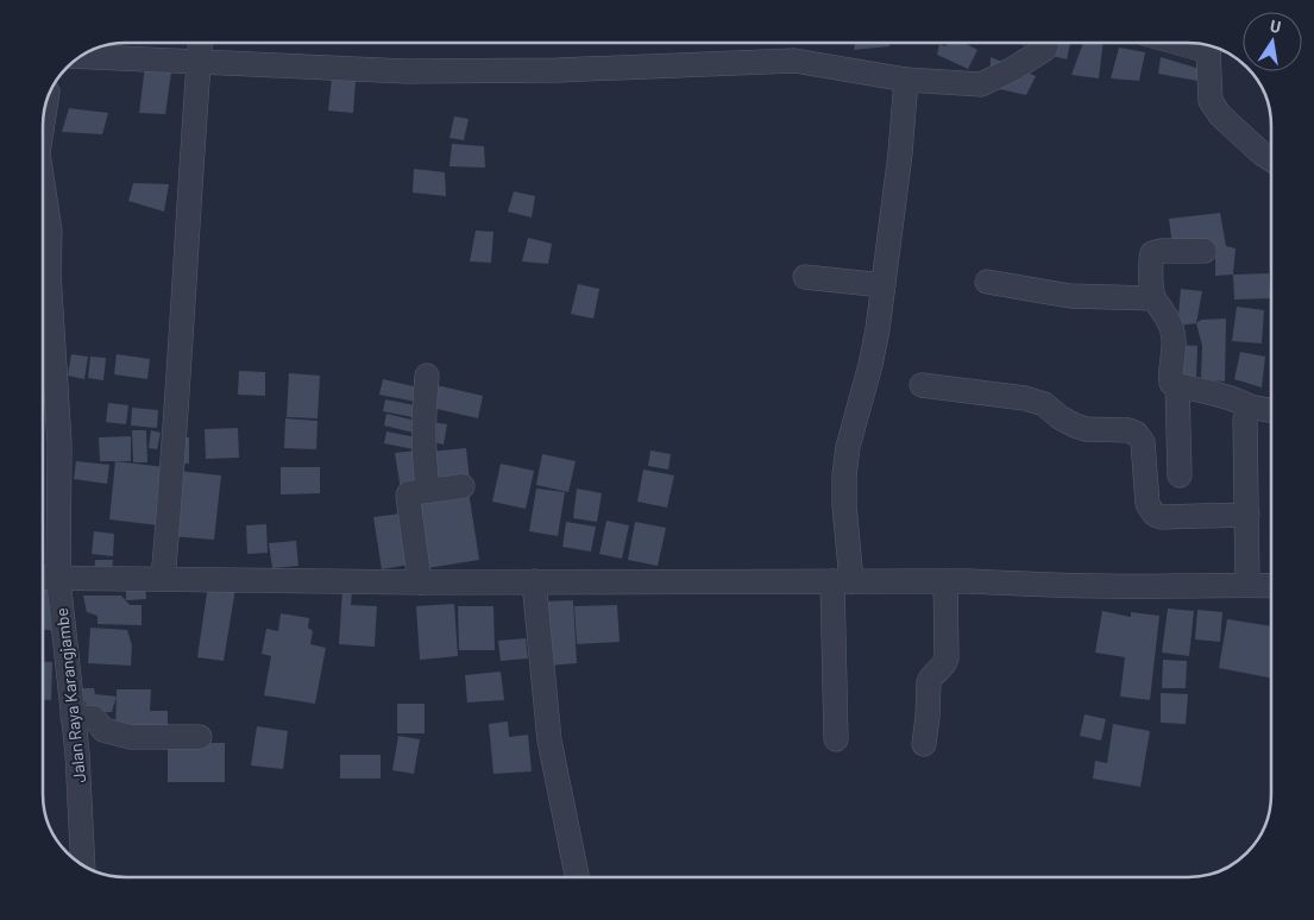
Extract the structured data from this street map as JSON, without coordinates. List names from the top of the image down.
{
  "streets": {
    "street": ["Jalan Raya Karangjambe"]
  },
  "north": "top"
}
